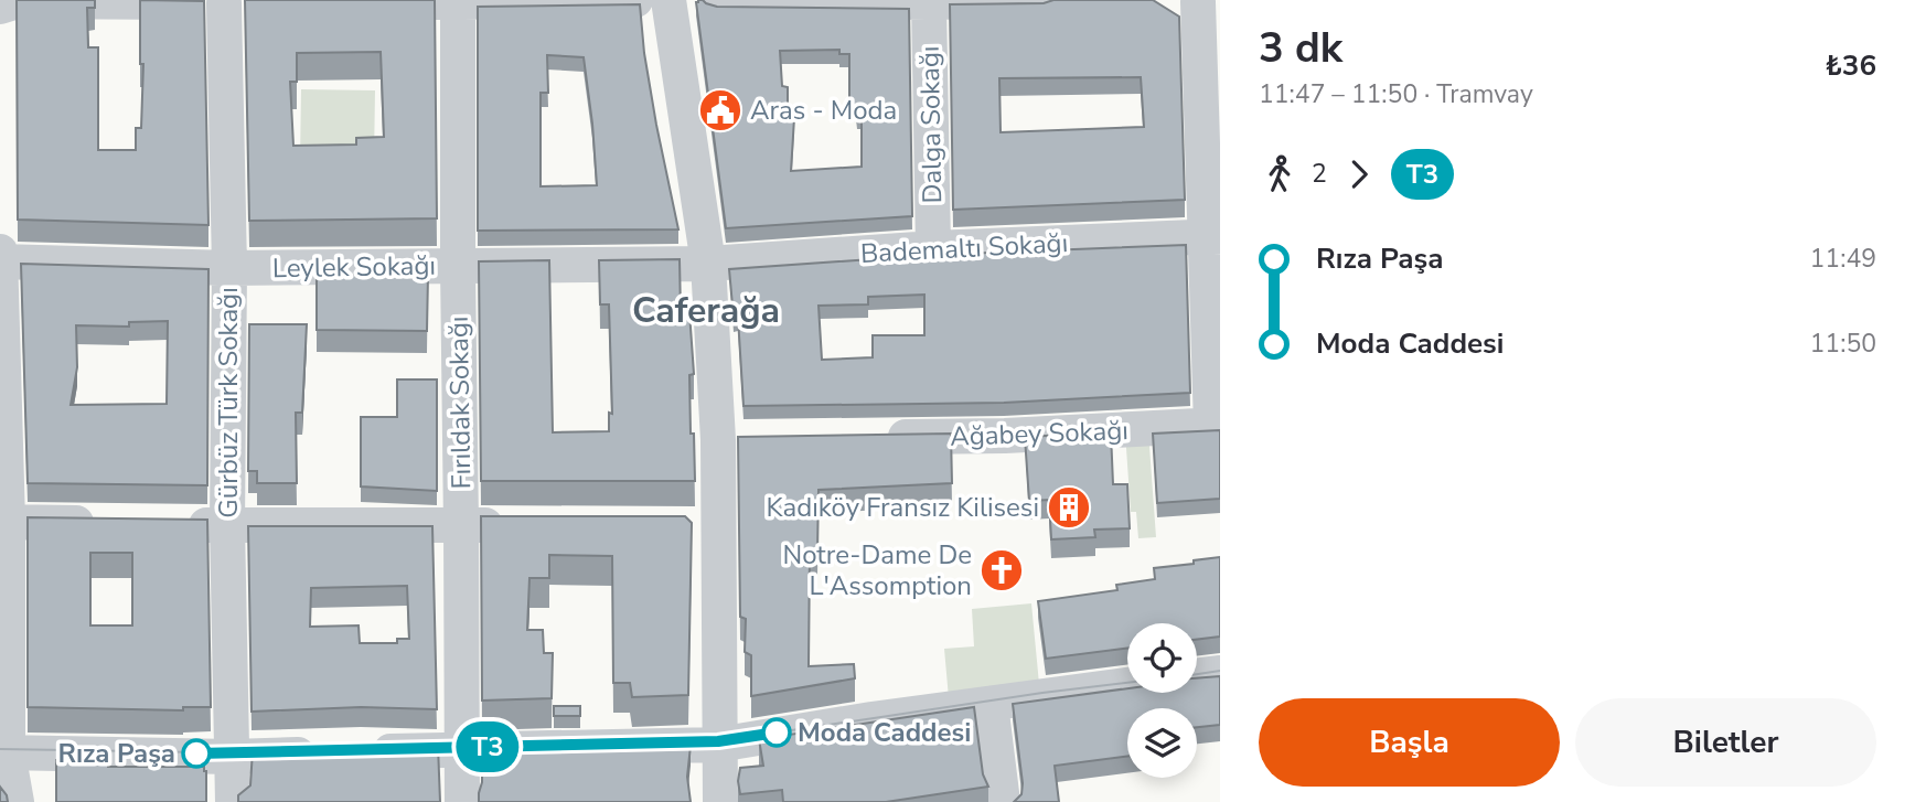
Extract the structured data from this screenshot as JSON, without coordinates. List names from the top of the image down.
{
  "streets": {
    "street": [
      "Dalga Sokağı",
      "Bademaltı Sokağı",
      "Leylek Sokağı",
      "Gürbüz Türk Sokağı",
      "Fırıldak Sokağı",
      "Ağabey Sokağı"
    ]
  },
  "crossings": [
    ["Dalga Sokağı", "Bademaltı Sokağı"],
    ["Bademaltı Sokağı", "Leylek Sokağı"],
    ["Leylek Sokağı", "Gürbüz Türk Sokağı"],
    ["Leylek Sokağı", "Fırıldak Sokağı"]
  ],
  "districts": ["Caferağa"],
  "places": {
    "public building": ["Aras - Moda"],
    "building": ["Kadıköy Fransız Kilisesi"],
    "church": ["Notre-Dame De L'Assomption"],
    "other": ["Moda Caddesi", "Rıza Paşa"]
  },
  "lines": ["tram line T3"],
  "page": {
    "on_map": "T3",
    "heading": ["3 dk", "11:47 – 11:50 · Tramvay", "₺36"],
    "legs": ["2", "T3"],
    "list": [
      {
        "name": "Rıza Paşa",
        "value": "11:49"
      },
      {
        "name": "Moda Caddesi",
        "value": "11:50"
      }
    ],
    "buttons": ["Başla", "Biletler"]
  }
}
